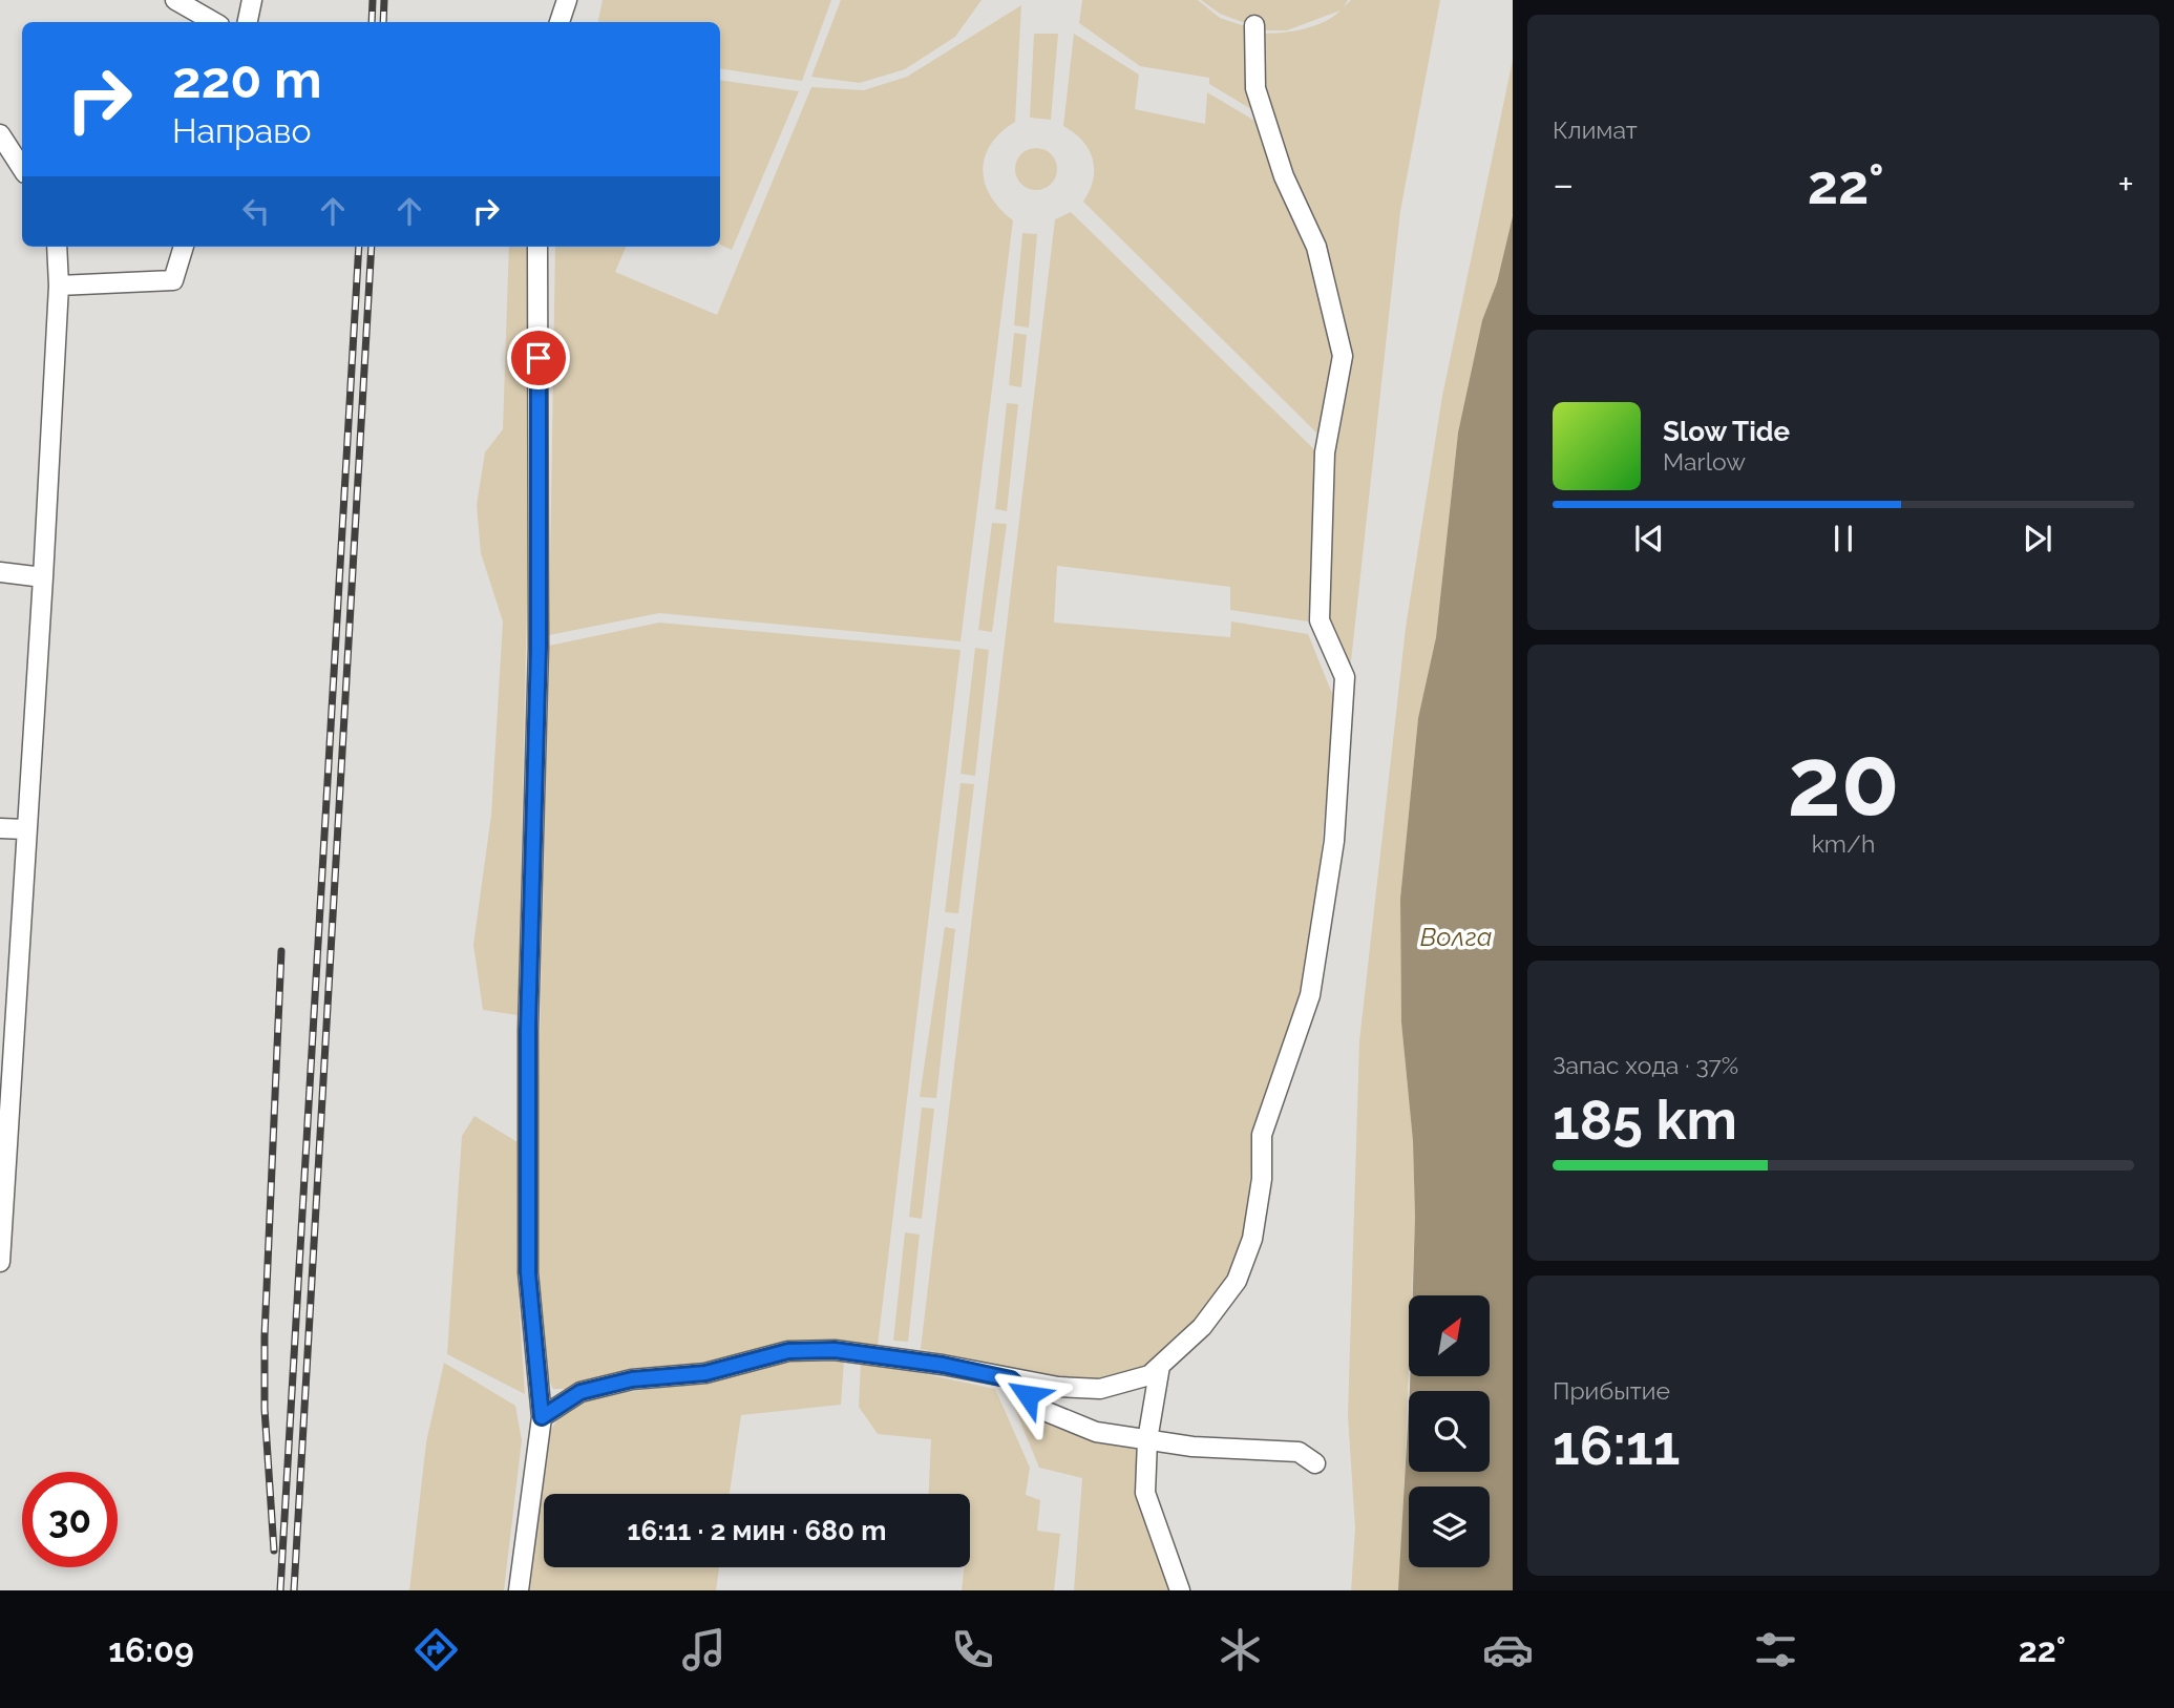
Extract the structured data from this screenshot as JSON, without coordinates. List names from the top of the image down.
{
  "water": ["Волга"],
  "north": "top right",
  "page": {
    "tile": [
      "Климат",
      ["20", "km/h"],
      ["Запас хода · 37%", "185 km"],
      ["Прибытие", "16:11"]
    ],
    "turn": ["220 m", "Направо"],
    "heat": ["−", "22°", "+"],
    "song": ["Slow Tide", "Marlow"],
    "limit": "30",
    "trip": "16:11 · 2 мин · 680 m",
    "tabs": ["16:09", "22°"]
  }
}
